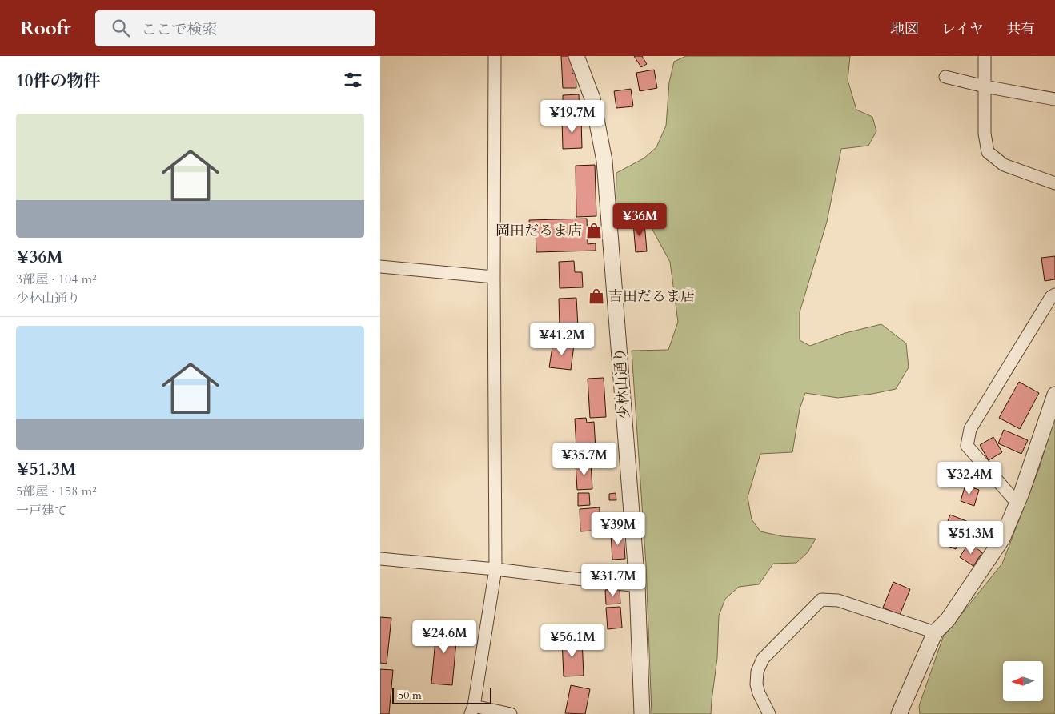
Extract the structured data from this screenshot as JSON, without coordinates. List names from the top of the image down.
{
  "streets": {
    "street": ["少林山通り"]
  },
  "places": {
    "shop": ["岡田だるま店", "吉田だるま店"]
  },
  "scale_bar": "50 m",
  "north": "left",
  "page": {
    "header": "Roofr",
    "search": "ここで検索",
    "nav": ["地図", "レイヤ", "共有"],
    "heading": "10件の物件",
    "price": [
      "¥19.7M",
      "¥36M",
      "¥41.2M",
      "¥35.7M",
      "¥32.4M",
      "¥39M",
      "¥51.3M",
      "¥31.7M",
      "¥24.6M",
      "¥56.1M"
    ],
    "list": [
      {
        "name": "¥36M",
        "note": "3部屋 · 104 m² · 少林山通り"
      },
      {
        "name": "¥51.3M",
        "note": "5部屋 · 158 m² · 一戸建て"
      }
    ],
    "scale": "50 m"
  }
}
